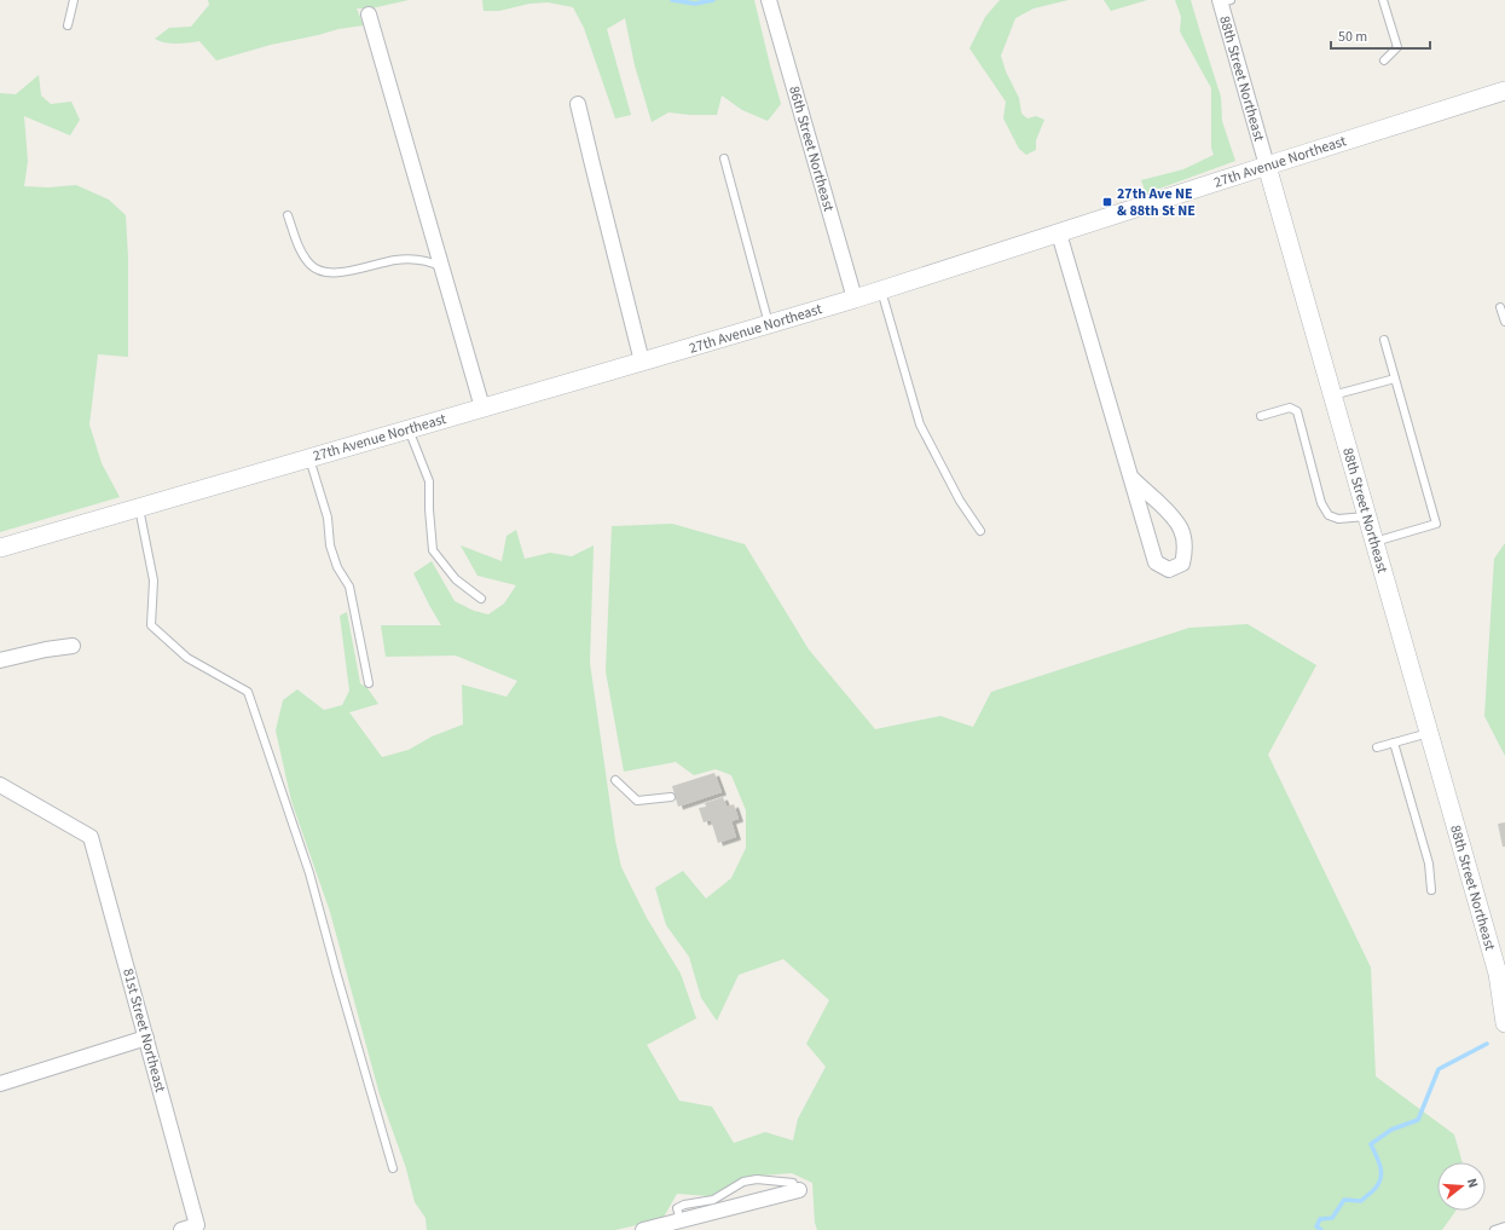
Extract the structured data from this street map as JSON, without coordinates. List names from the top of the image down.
{
  "streets": {
    "street": [
      "88th Street Northeast",
      "86th Street Northeast",
      "27th Avenue Northeast",
      "81st Street Northeast"
    ]
  },
  "crossings": [
    ["88th Street Northeast", "27th Avenue Northeast"],
    ["86th Street Northeast", "27th Avenue Northeast"]
  ],
  "places": {
    "transit": ["27th Ave NE & 88th St NE"]
  },
  "scale_bar": "50 m",
  "north": "right"
}
